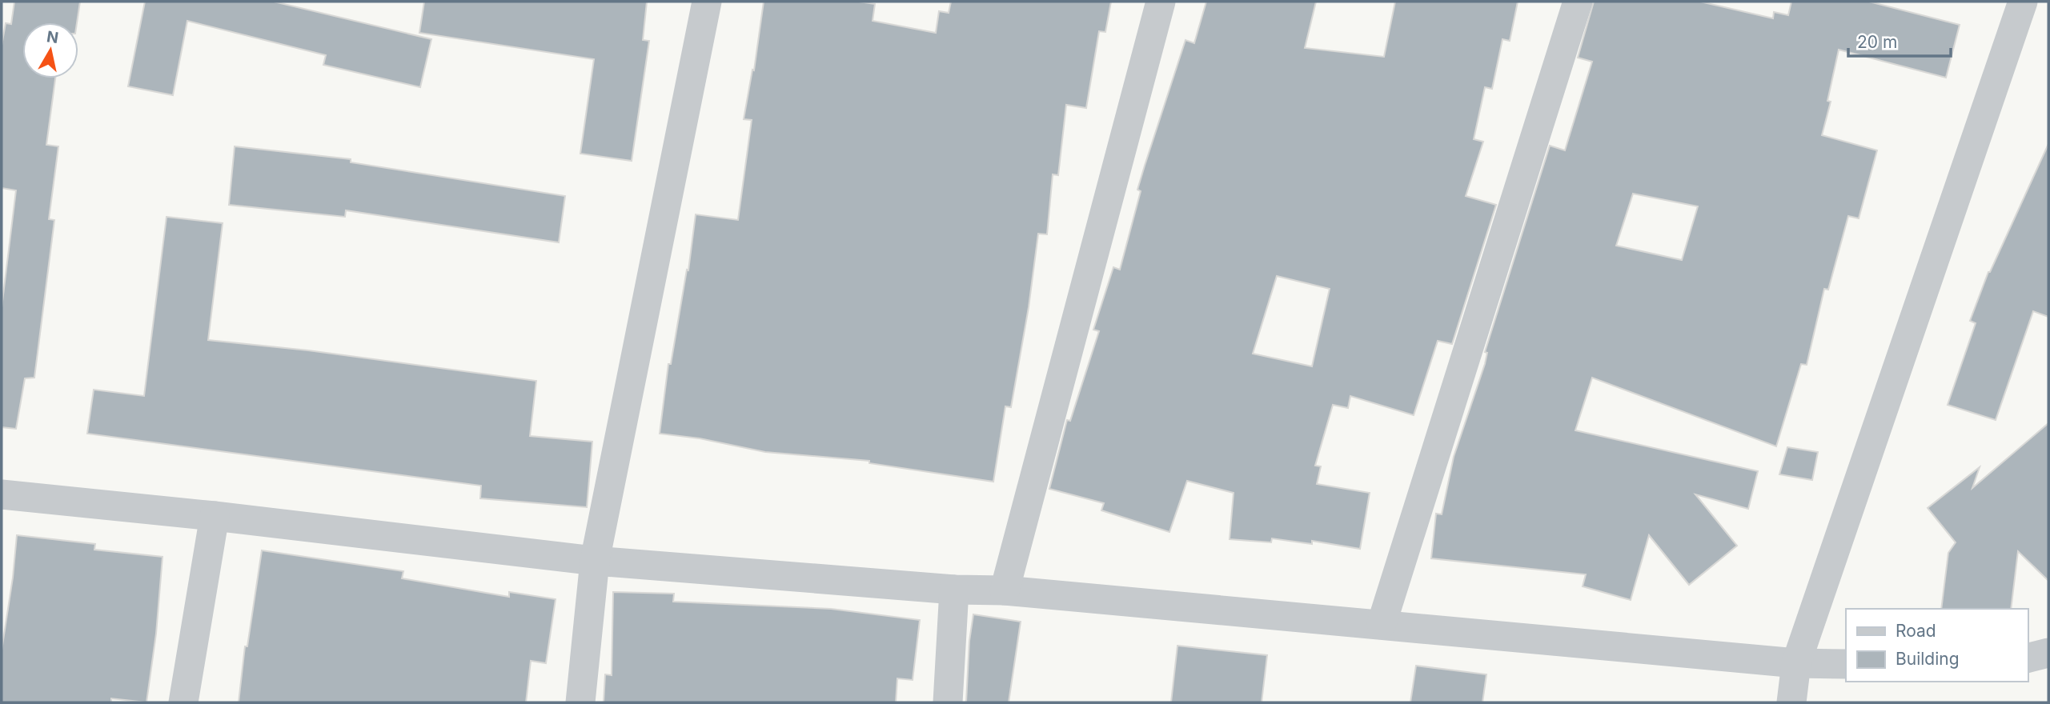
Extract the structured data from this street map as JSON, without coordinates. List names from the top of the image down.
{
  "legend": ["Road", "Building"],
  "scale_bar": "20 m",
  "north": "top"
}
